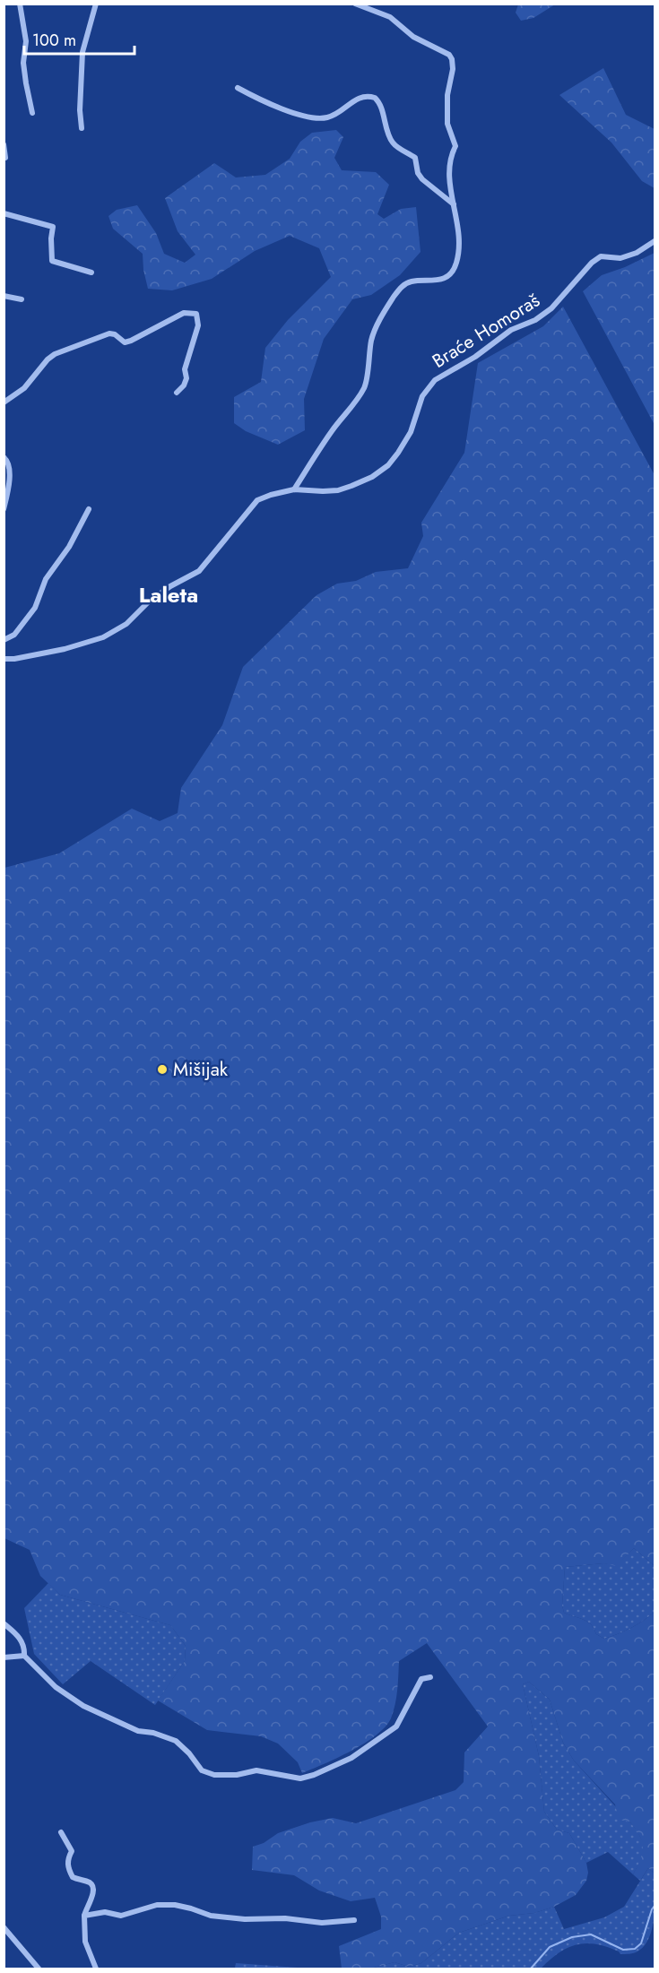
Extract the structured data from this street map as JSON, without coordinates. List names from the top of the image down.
{
  "streets": {
    "street": ["Braće Homoraš"]
  },
  "districts": ["Laleta"],
  "places": ["Mišijak"],
  "scale_bar": "100 m"
}
